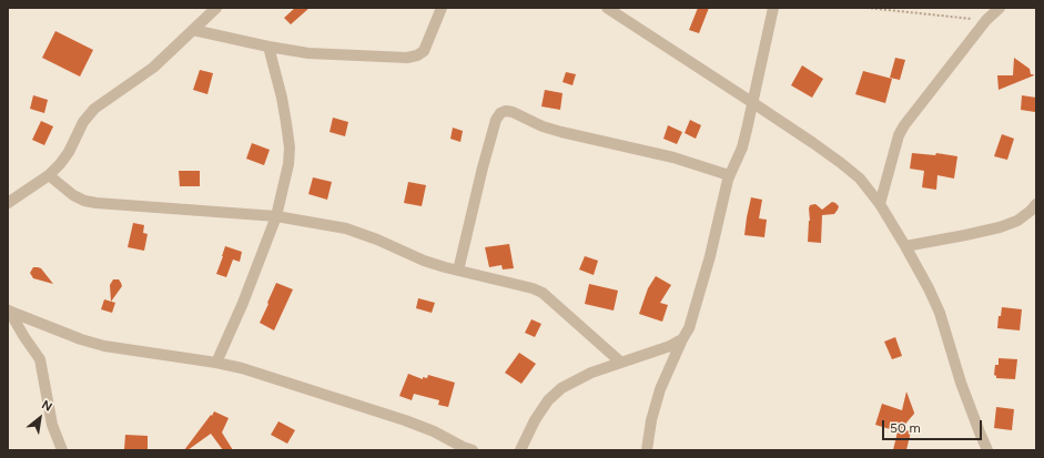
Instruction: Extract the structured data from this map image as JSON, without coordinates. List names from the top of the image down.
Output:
{
  "scale_bar": "50 m",
  "north": "top right"
}
